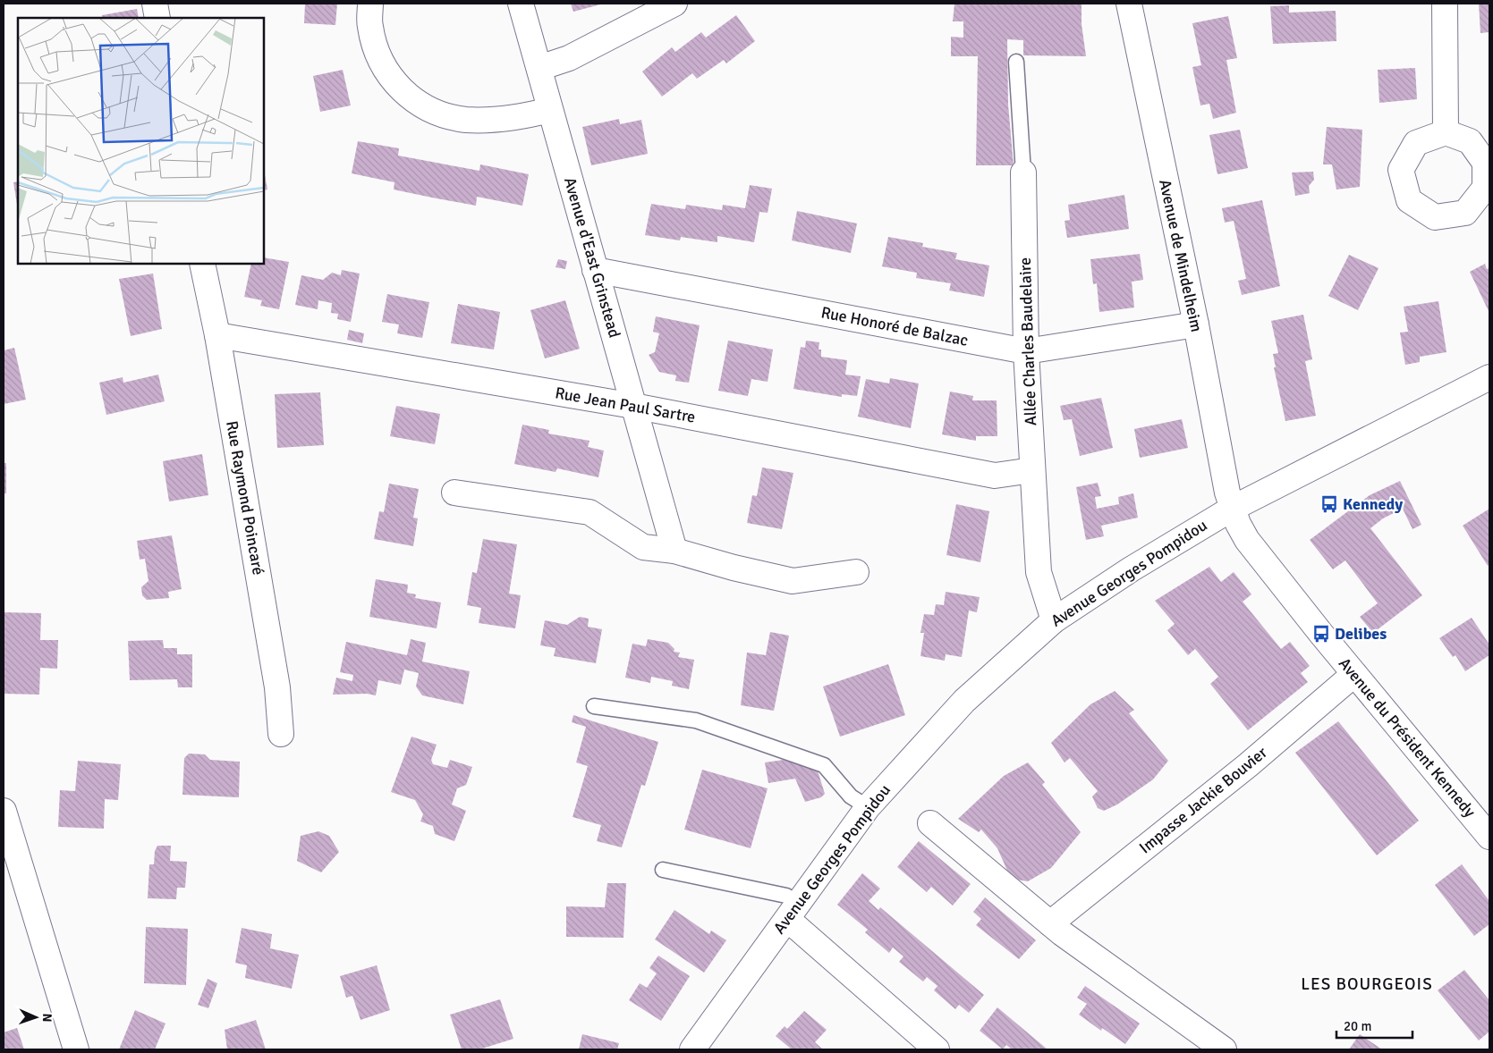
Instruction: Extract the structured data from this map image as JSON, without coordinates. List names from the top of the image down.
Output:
{
  "streets": {
    "street": [
      "Avenue de Mindelheim",
      "Avenue d'East Grinstead",
      "Rue Honoré de Balzac",
      "Allée Charles Baudelaire",
      "Rue Jean Paul Sartre",
      "Rue Raymond Poincaré",
      "Avenue Georges Pompidou",
      "Avenue du Président Kennedy",
      "Impasse Jackie Bouvier"
    ]
  },
  "crossings": [
    ["Avenue de Mindelheim", "Rue Honoré de Balzac"],
    ["Avenue de Mindelheim", "Avenue Georges Pompidou"],
    ["Avenue de Mindelheim", "Avenue du Président Kennedy"],
    ["Avenue d'East Grinstead", "Rue Honoré de Balzac"],
    ["Avenue d'East Grinstead", "Rue Jean Paul Sartre"],
    ["Rue Honoré de Balzac", "Allée Charles Baudelaire"],
    ["Allée Charles Baudelaire", "Rue Jean Paul Sartre"],
    ["Allée Charles Baudelaire", "Avenue Georges Pompidou"],
    ["Rue Jean Paul Sartre", "Rue Raymond Poincaré"],
    ["Avenue Georges Pompidou", "Avenue du Président Kennedy"],
    ["Avenue du Président Kennedy", "Impasse Jackie Bouvier"]
  ],
  "districts": ["LES BOURGEOIS"],
  "places": {
    "bus stop": ["Kennedy", "Delibes"]
  },
  "scale_bar": "20 m",
  "north": "right"
}
